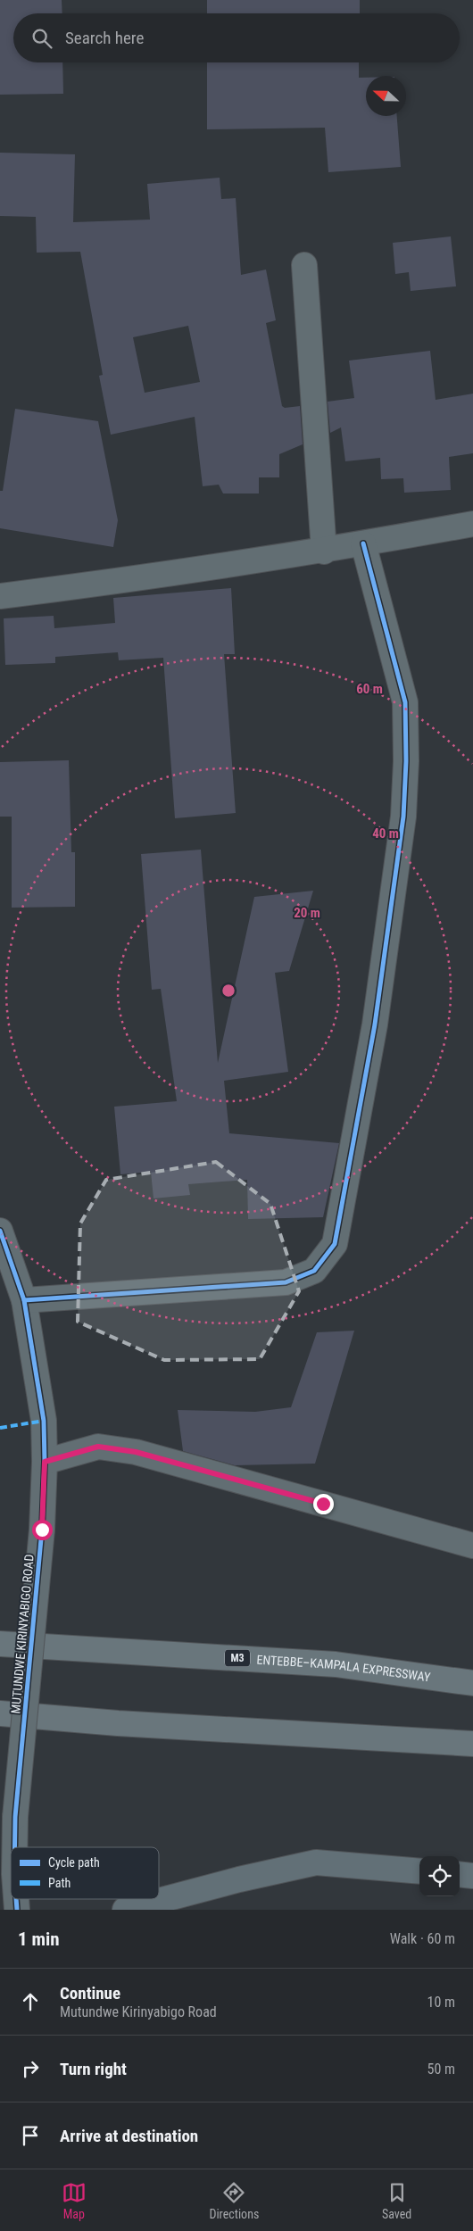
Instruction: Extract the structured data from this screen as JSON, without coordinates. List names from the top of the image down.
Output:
{
  "streets": {
    "highway": ["M3", "ENTEBBE–KAMPALA EXPRESSWAY"],
    "street": ["MUTUNDWE KIRINYABIGO ROAD"]
  },
  "legend": ["Cycle path", "Path"],
  "north": "left",
  "page": {
    "search": "Search here",
    "heading": ["1 min", "Walk · 60 m"],
    "list": [
      ["Continue", "Mutundwe Kirinyabigo Road", "10 m"],
      ["Turn right", "50 m"],
      "Arrive at destination"
    ],
    "nav": ["Map", "Directions", "Saved"]
  },
  "rings": ["60 m", "40 m", "20 m"]
}
